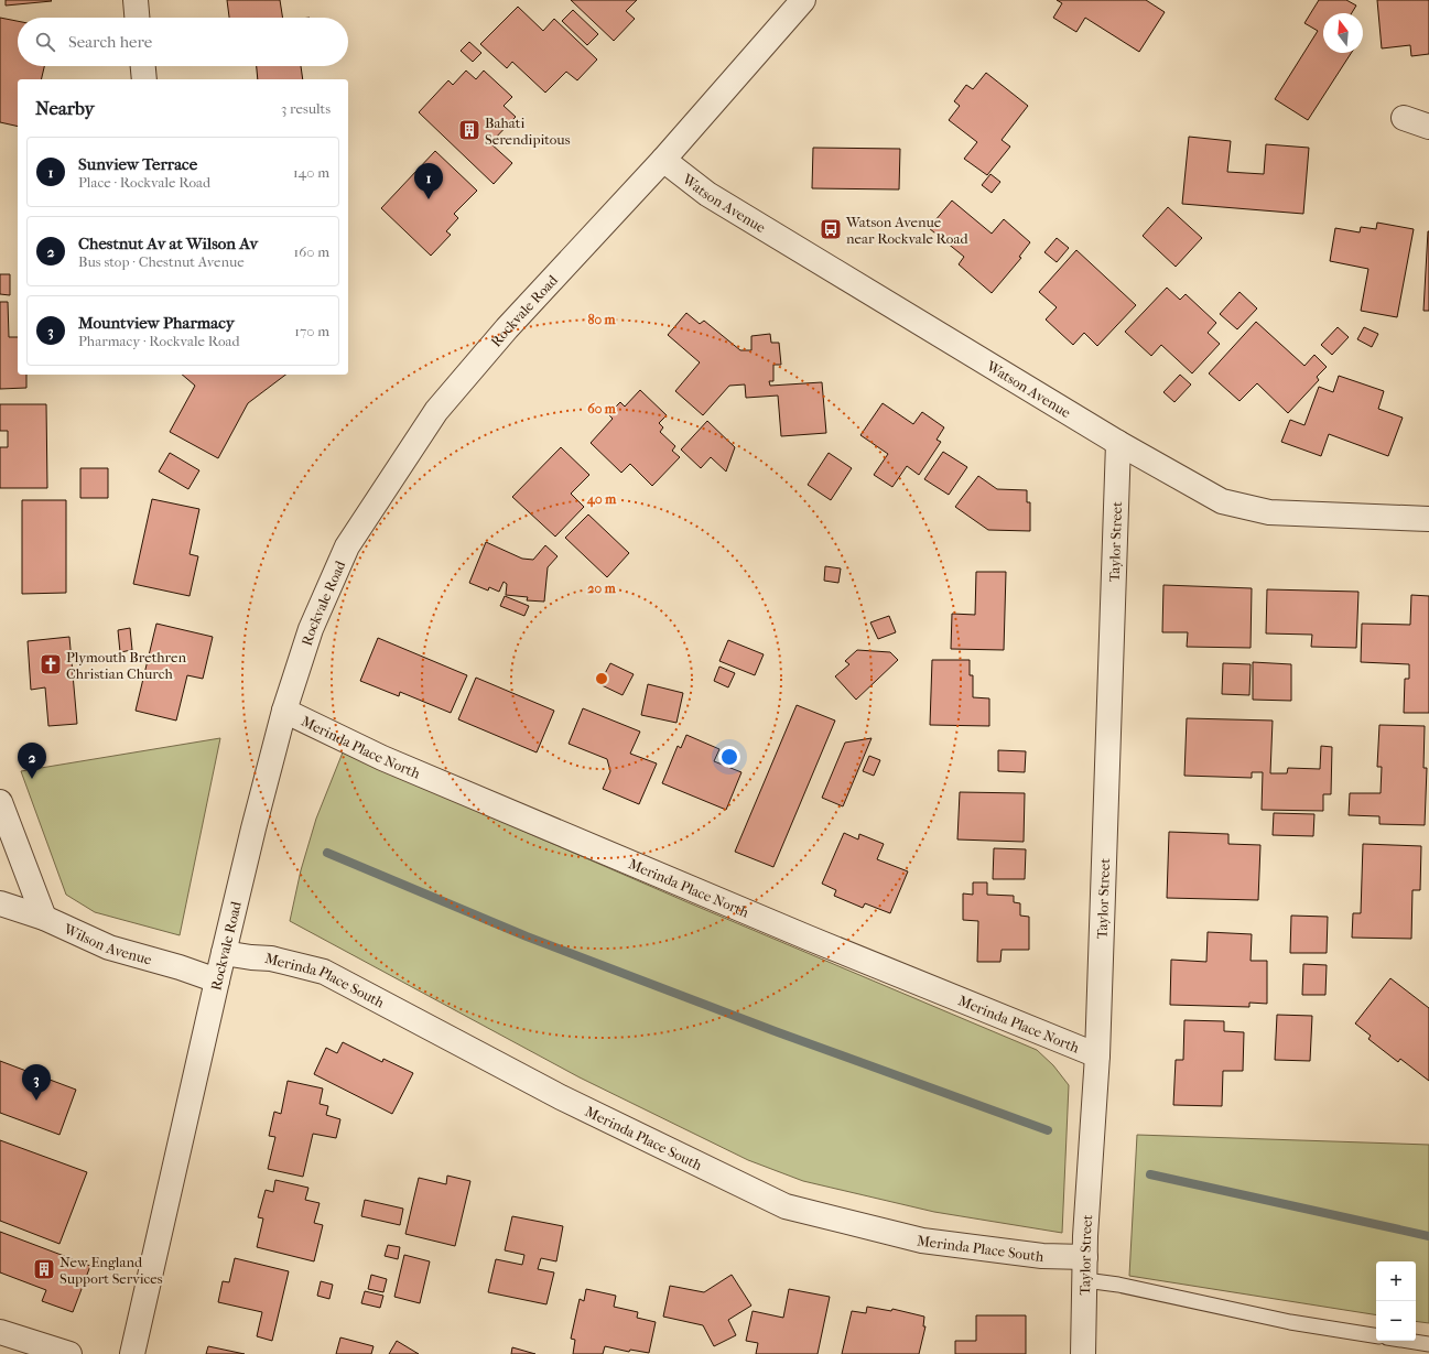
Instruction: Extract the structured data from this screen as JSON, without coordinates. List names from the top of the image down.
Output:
{
  "streets": {
    "street": [
      "Watson Avenue",
      "Rockvale Road",
      "Taylor Street",
      "Merinda Place North",
      "Wilson Avenue",
      "Merinda Place South"
    ]
  },
  "crossings": [
    ["Watson Avenue", "Rockvale Road"],
    ["Watson Avenue", "Taylor Street"],
    ["Rockvale Road", "Merinda Place North"],
    ["Rockvale Road", "Wilson Avenue"],
    ["Rockvale Road", "Merinda Place South"],
    ["Taylor Street", "Merinda Place North"],
    ["Taylor Street", "Merinda Place South"]
  ],
  "places": {
    "building": ["Bahati Serendipitous", "New England Support Services"],
    "bus stop": ["Watson Avenue near Rockvale Road"],
    "church": ["Plymouth Brethren Christian Church"]
  },
  "north": "top",
  "page": {
    "search": "Search here",
    "heading": ["Nearby", "3 results"],
    "list": [
      {
        "mark": "1",
        "name": "Sunview Terrace",
        "note": "Place · Rockvale Road",
        "value": "140 m"
      },
      {
        "mark": "2",
        "name": "Chestnut Av at Wilson Av",
        "note": "Bus stop · Chestnut Avenue",
        "value": "160 m"
      },
      {
        "mark": "3",
        "name": "Mountview Pharmacy",
        "note": "Pharmacy · Rockvale Road",
        "value": "170 m"
      }
    ],
    "pins": ["1", "2", "3"],
    "map_buttons": ["+", "−"]
  },
  "rings": [
    "80 m",
    "60 m",
    "40 m",
    "20 m"
  ]
}
